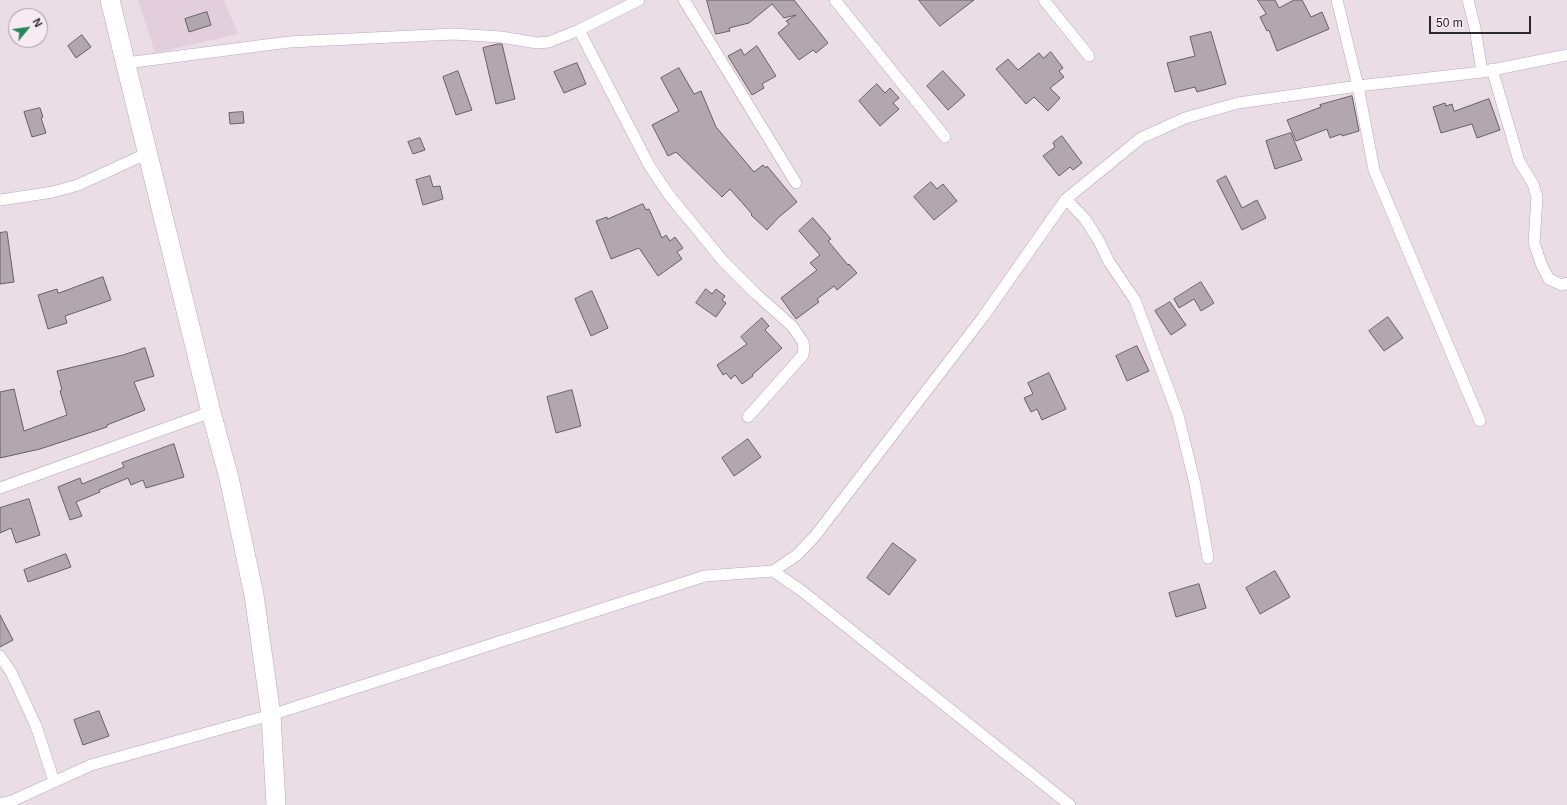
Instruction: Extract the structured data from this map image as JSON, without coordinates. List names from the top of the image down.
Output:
{
  "scale_bar": "50 m",
  "north": "top right"
}
